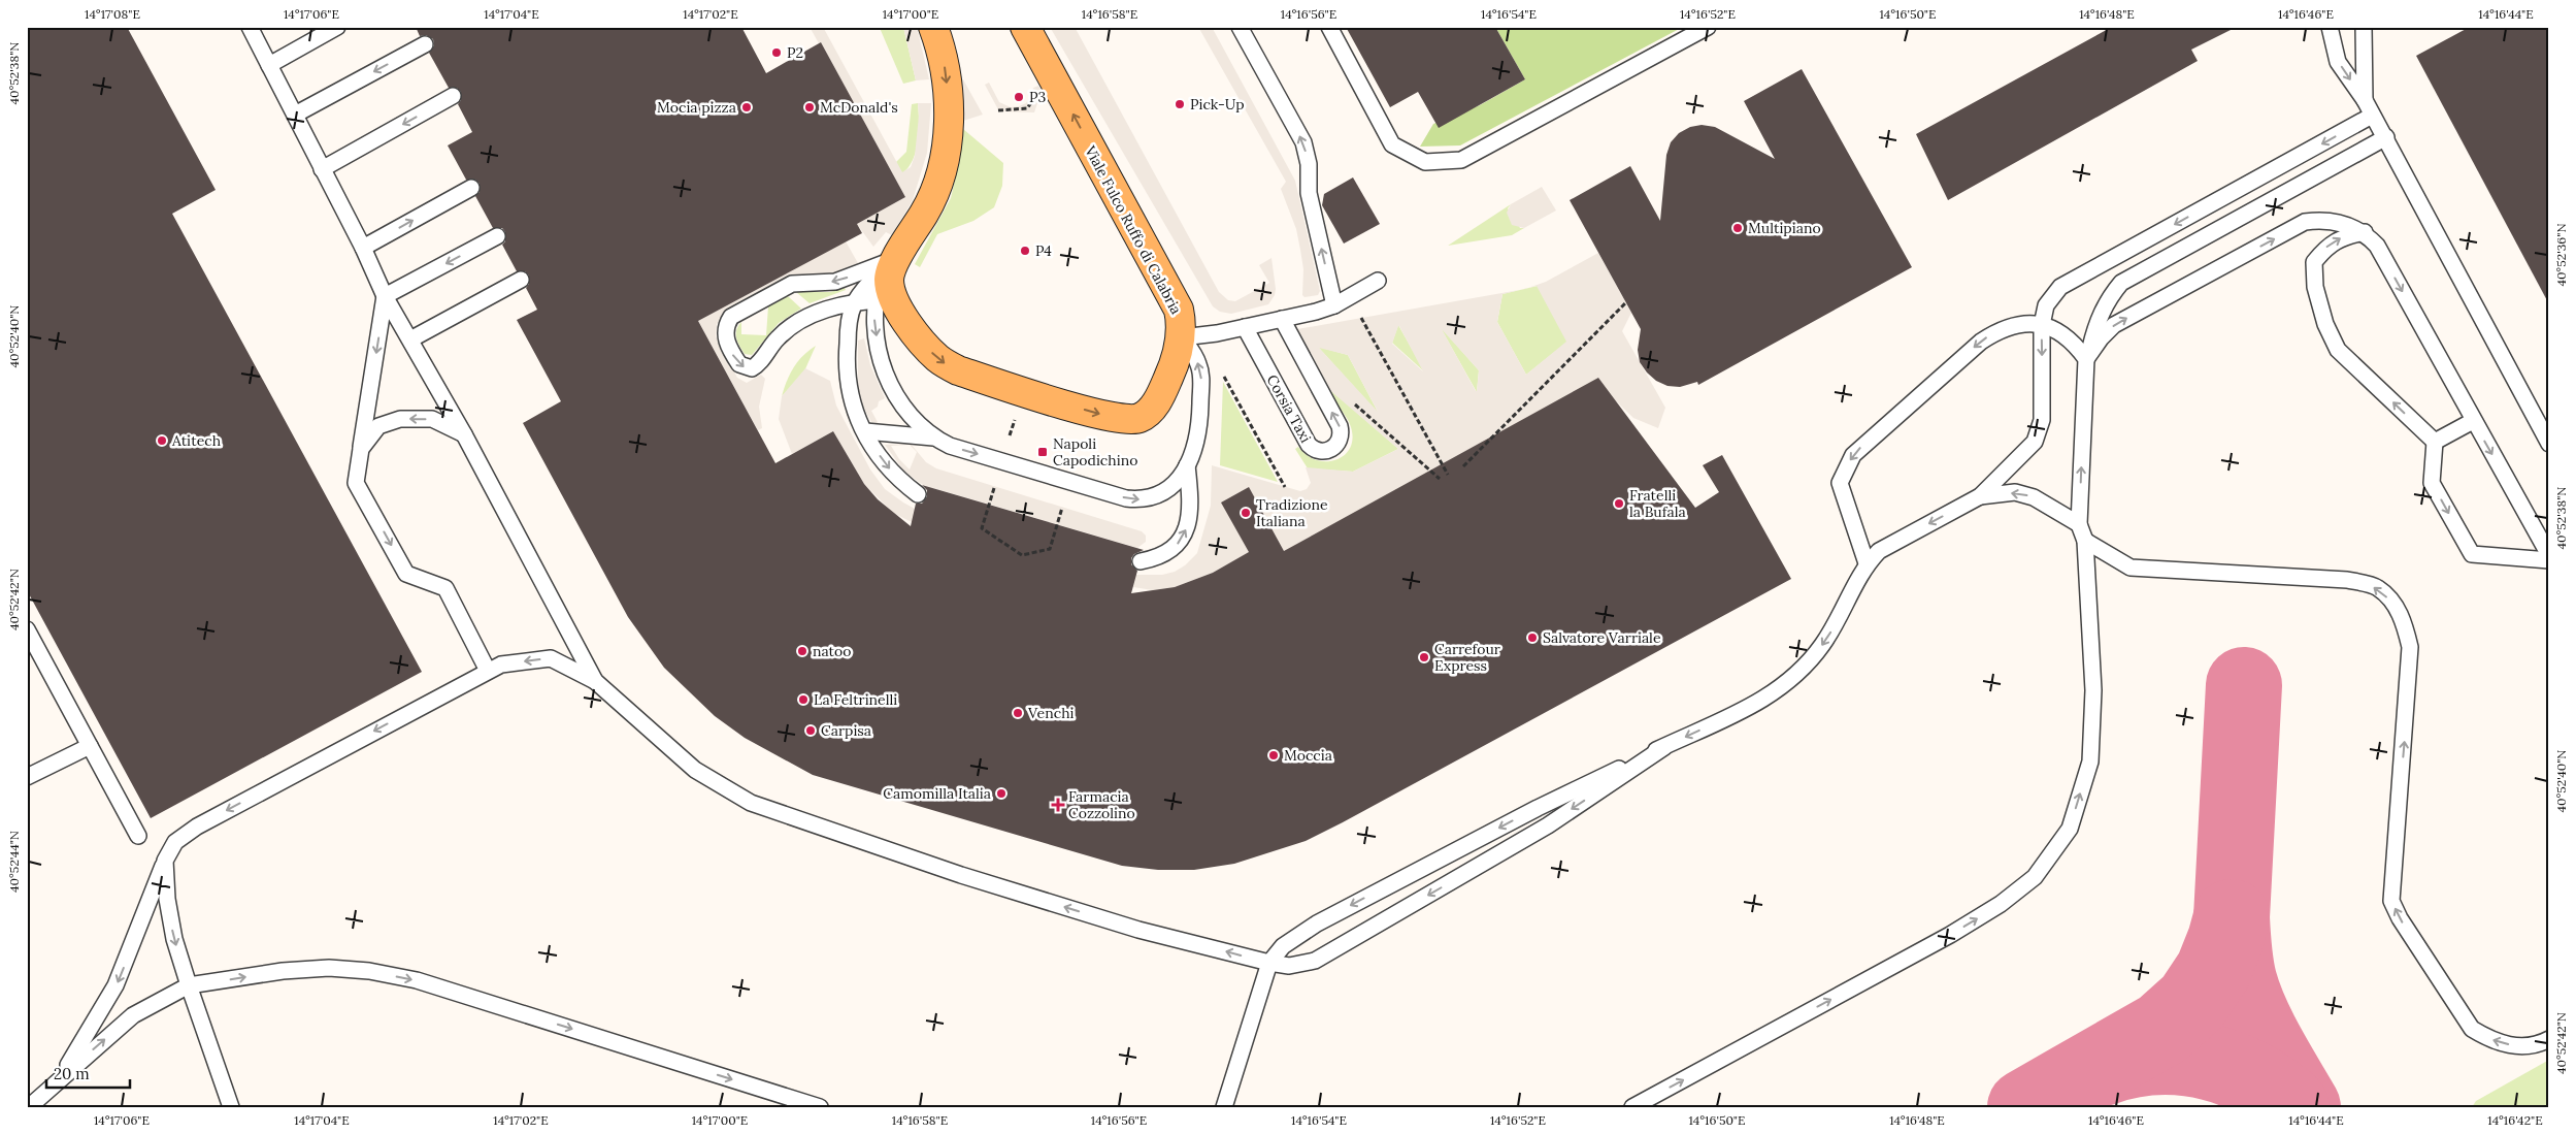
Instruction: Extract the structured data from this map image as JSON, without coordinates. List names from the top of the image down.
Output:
{
  "streets": {
    "main road": ["Viale Fulco Ruffo di Calabria"],
    "lane": ["Corsia Taxi"]
  },
  "places": {
    "other": [
      "P2",
      "P3",
      "Pick-Up",
      "Mocia pizza",
      "McDonald's",
      "Multipiano",
      "P4",
      "Atitech",
      "Fratelli la Bufala",
      "Tradizione Italiana",
      "Salvatore Varriale",
      "natoo",
      "Carrefour Express",
      "La Feltrinelli",
      "Venchi",
      "Carpisa",
      "Moccia",
      "Camomilla Italia"
    ],
    "transit": ["Napoli Capodichino"],
    "health": ["Farmacia Cozzolino"]
  },
  "scale_bar": "20 m",
  "coordinates": [
    "14°17'08\"E",
    "14°17'06\"E",
    "14°17'04\"E",
    "14°17'02\"E",
    "14°17'00\"E",
    "14°16'58\"E",
    "14°16'56\"E",
    "14°16'54\"E",
    "14°16'52\"E",
    "14°16'50\"E",
    "14°16'48\"E",
    "14°16'46\"E",
    "14°16'44\"E",
    "40°52'38\"N",
    "40°52'36\"N",
    "40°52'40\"N",
    "40°52'42\"N",
    "40°52'44\"N",
    "14°16'42\"E"
  ]
}
